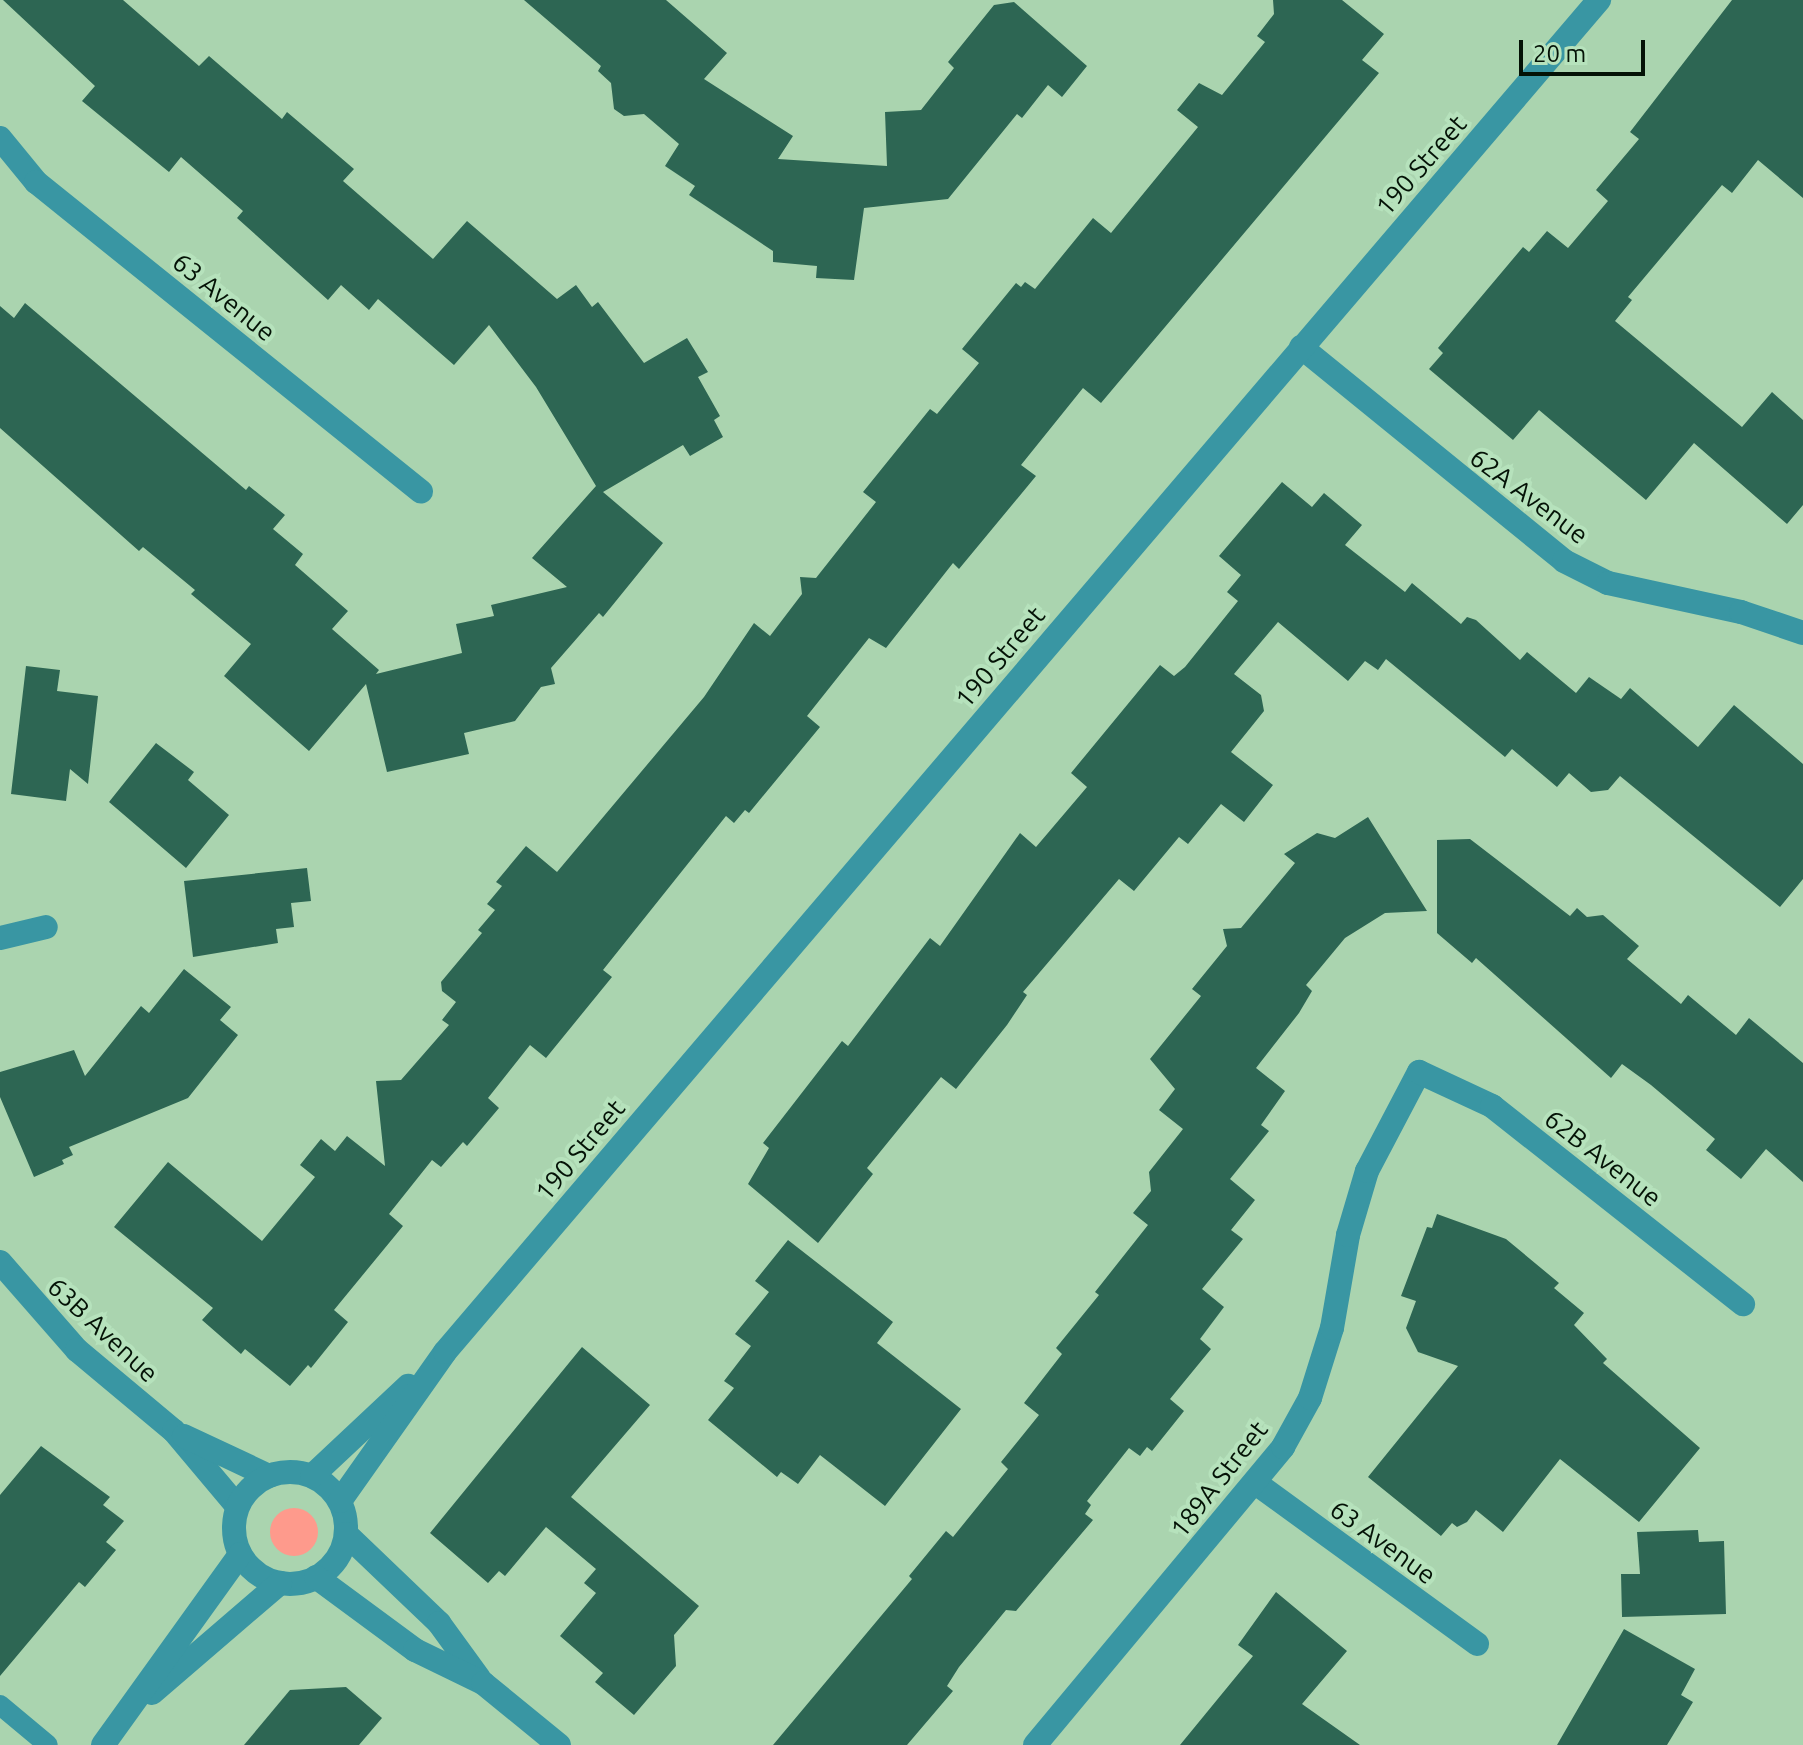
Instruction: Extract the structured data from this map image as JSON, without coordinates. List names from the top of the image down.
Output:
{
  "streets": {
    "street": [
      "190 Street",
      "63 Avenue",
      "62A Avenue",
      "62B Avenue",
      "63B Avenue",
      "189A Street"
    ]
  },
  "crossings": [
    ["190 Street", "62A Avenue"],
    ["190 Street", "63B Avenue"],
    ["63 Avenue", "189A Street"],
    ["62B Avenue", "189A Street"]
  ],
  "scale_bar": "20 m"
}
